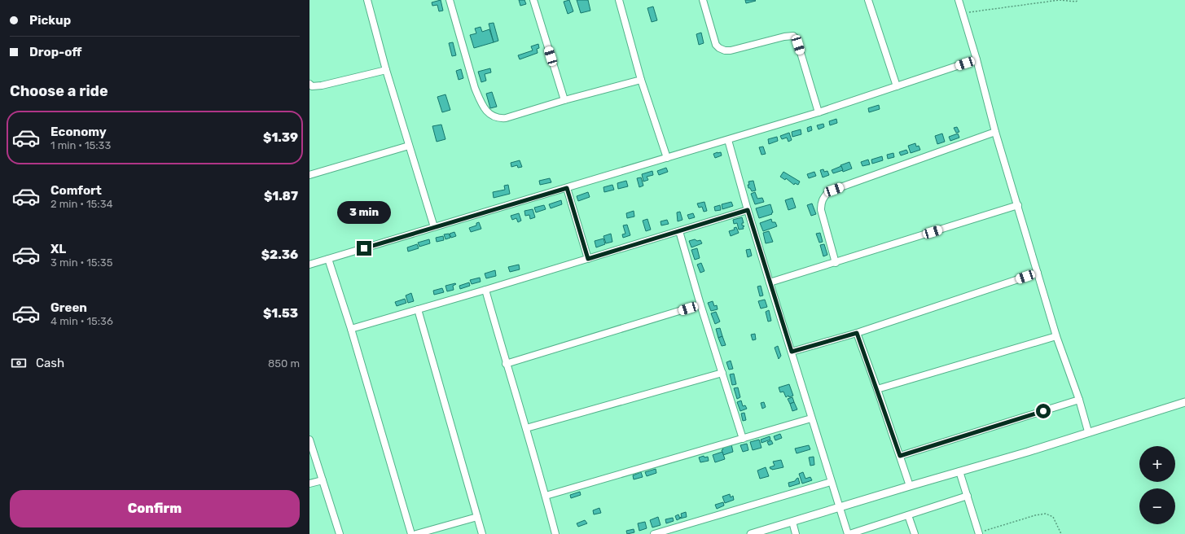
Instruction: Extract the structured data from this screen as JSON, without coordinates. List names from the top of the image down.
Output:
{
  "page": {
    "banner": ["Pickup", "Drop-off"],
    "heading": "Choose a ride",
    "list": [
      {
        "name": "Economy",
        "note": "1 min · 15:33",
        "value": "$1.39"
      },
      {
        "name": "Comfort",
        "note": "2 min · 15:34",
        "value": "$1.87"
      },
      {
        "name": "XL",
        "note": "3 min · 15:35",
        "value": "$2.36"
      },
      {
        "name": "Green",
        "note": "4 min · 15:36",
        "value": "$1.53"
      }
    ],
    "bubble": "3 min",
    "pay": ["Cash", "850 m"],
    "map_buttons": ["+", "−"],
    "buttons": "Confirm"
  }
}
